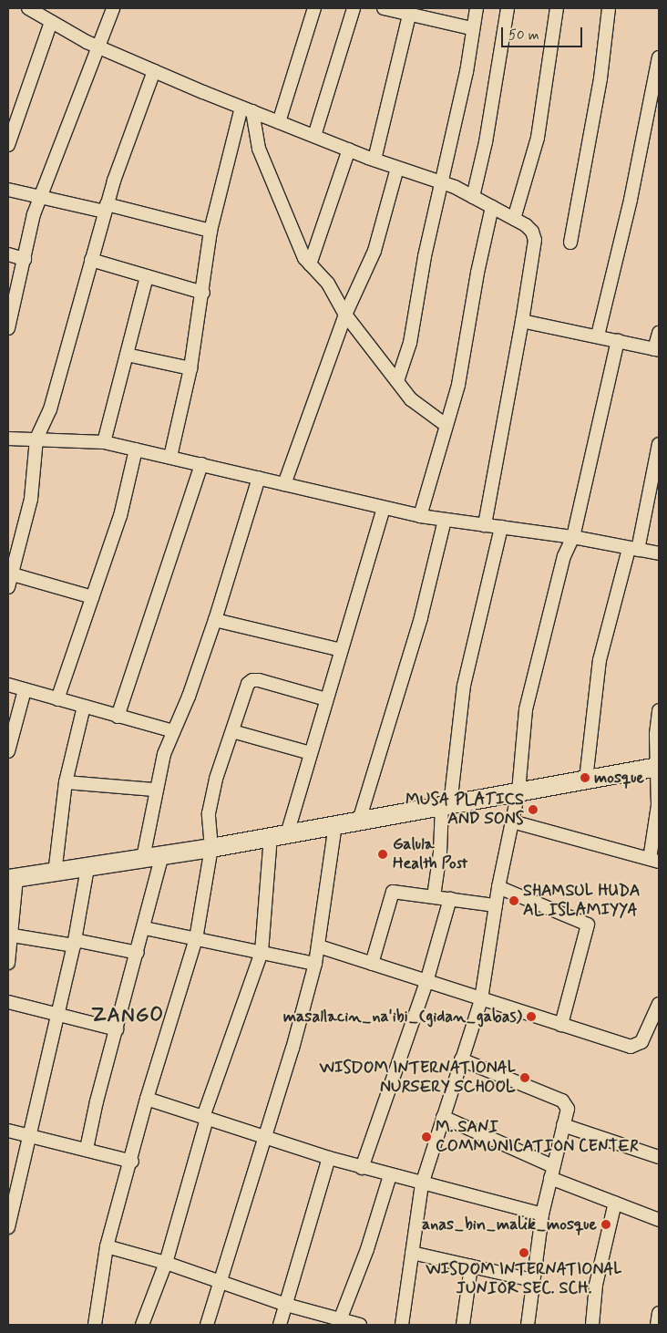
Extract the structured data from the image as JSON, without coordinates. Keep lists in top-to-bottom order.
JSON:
{
  "districts": ["ZANGO"],
  "places": [
    "mosque",
    "MUSA PLATICS AND SONS",
    "Galula Health Post",
    "SHAMSUL HUDA AL ISLAMIYYA",
    "masallacin_na'ibi_(gidan_gabas)",
    "WISDOM INTERNATIONAL NURSERY SCHOOL",
    "M. SANI COMMUNICATION CENTER",
    "anas_bin_malik_mosque",
    "WISDOM INTERNATIONAL JUNIOR SEC. SCH."
  ],
  "scale_bar": "50 m"
}
